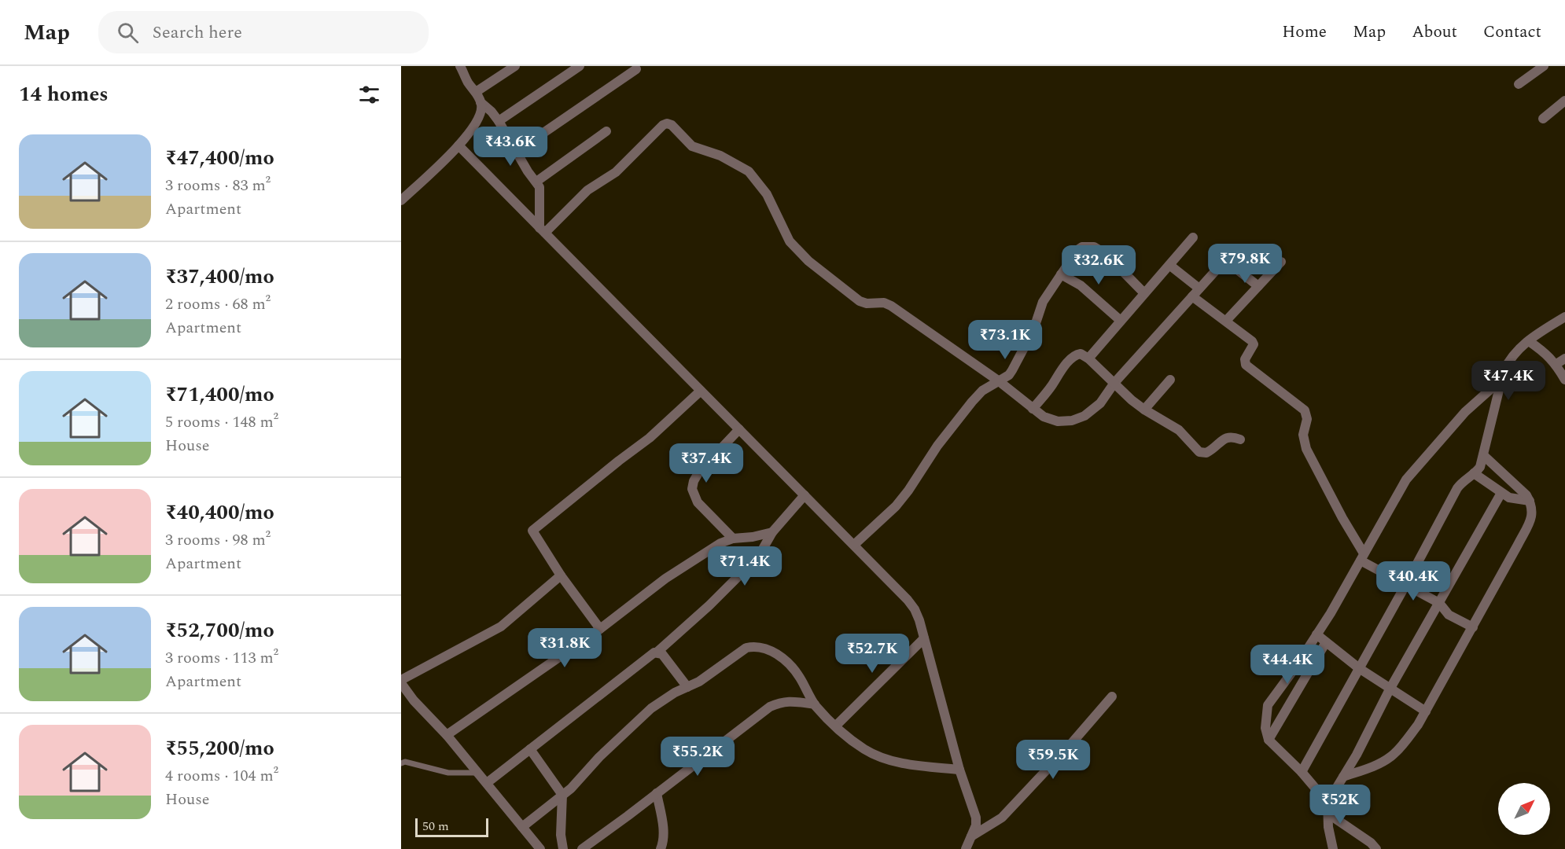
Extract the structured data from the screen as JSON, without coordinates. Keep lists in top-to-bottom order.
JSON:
{
  "scale_bar": "50 m",
  "north": "top right",
  "page": {
    "header": "Map",
    "search": "Search here",
    "nav": [
      "Home",
      "Map",
      "About",
      "Contact"
    ],
    "heading": "14 homes",
    "list": [
      {
        "name": "₹47,400/mo",
        "note": "3 rooms · 83 m² · Apartment"
      },
      {
        "name": "₹37,400/mo",
        "note": "2 rooms · 68 m² · Apartment"
      },
      {
        "name": "₹71,400/mo",
        "note": "5 rooms · 148 m² · House"
      },
      {
        "name": "₹40,400/mo",
        "note": "3 rooms · 98 m² · Apartment"
      },
      {
        "name": "₹52,700/mo",
        "note": "3 rooms · 113 m² · Apartment"
      },
      {
        "name": "₹55,200/mo",
        "note": "4 rooms · 104 m² · House"
      }
    ],
    "price": [
      "₹43.6K",
      "₹79.8K",
      "₹32.6K",
      "₹73.1K",
      "₹47.4K",
      "₹37.4K",
      "₹71.4K",
      "₹40.4K",
      "₹31.8K",
      "₹52.7K",
      "₹44.4K",
      "₹55.2K",
      "₹59.5K",
      "₹52K"
    ],
    "scale": "50 m"
  }
}
